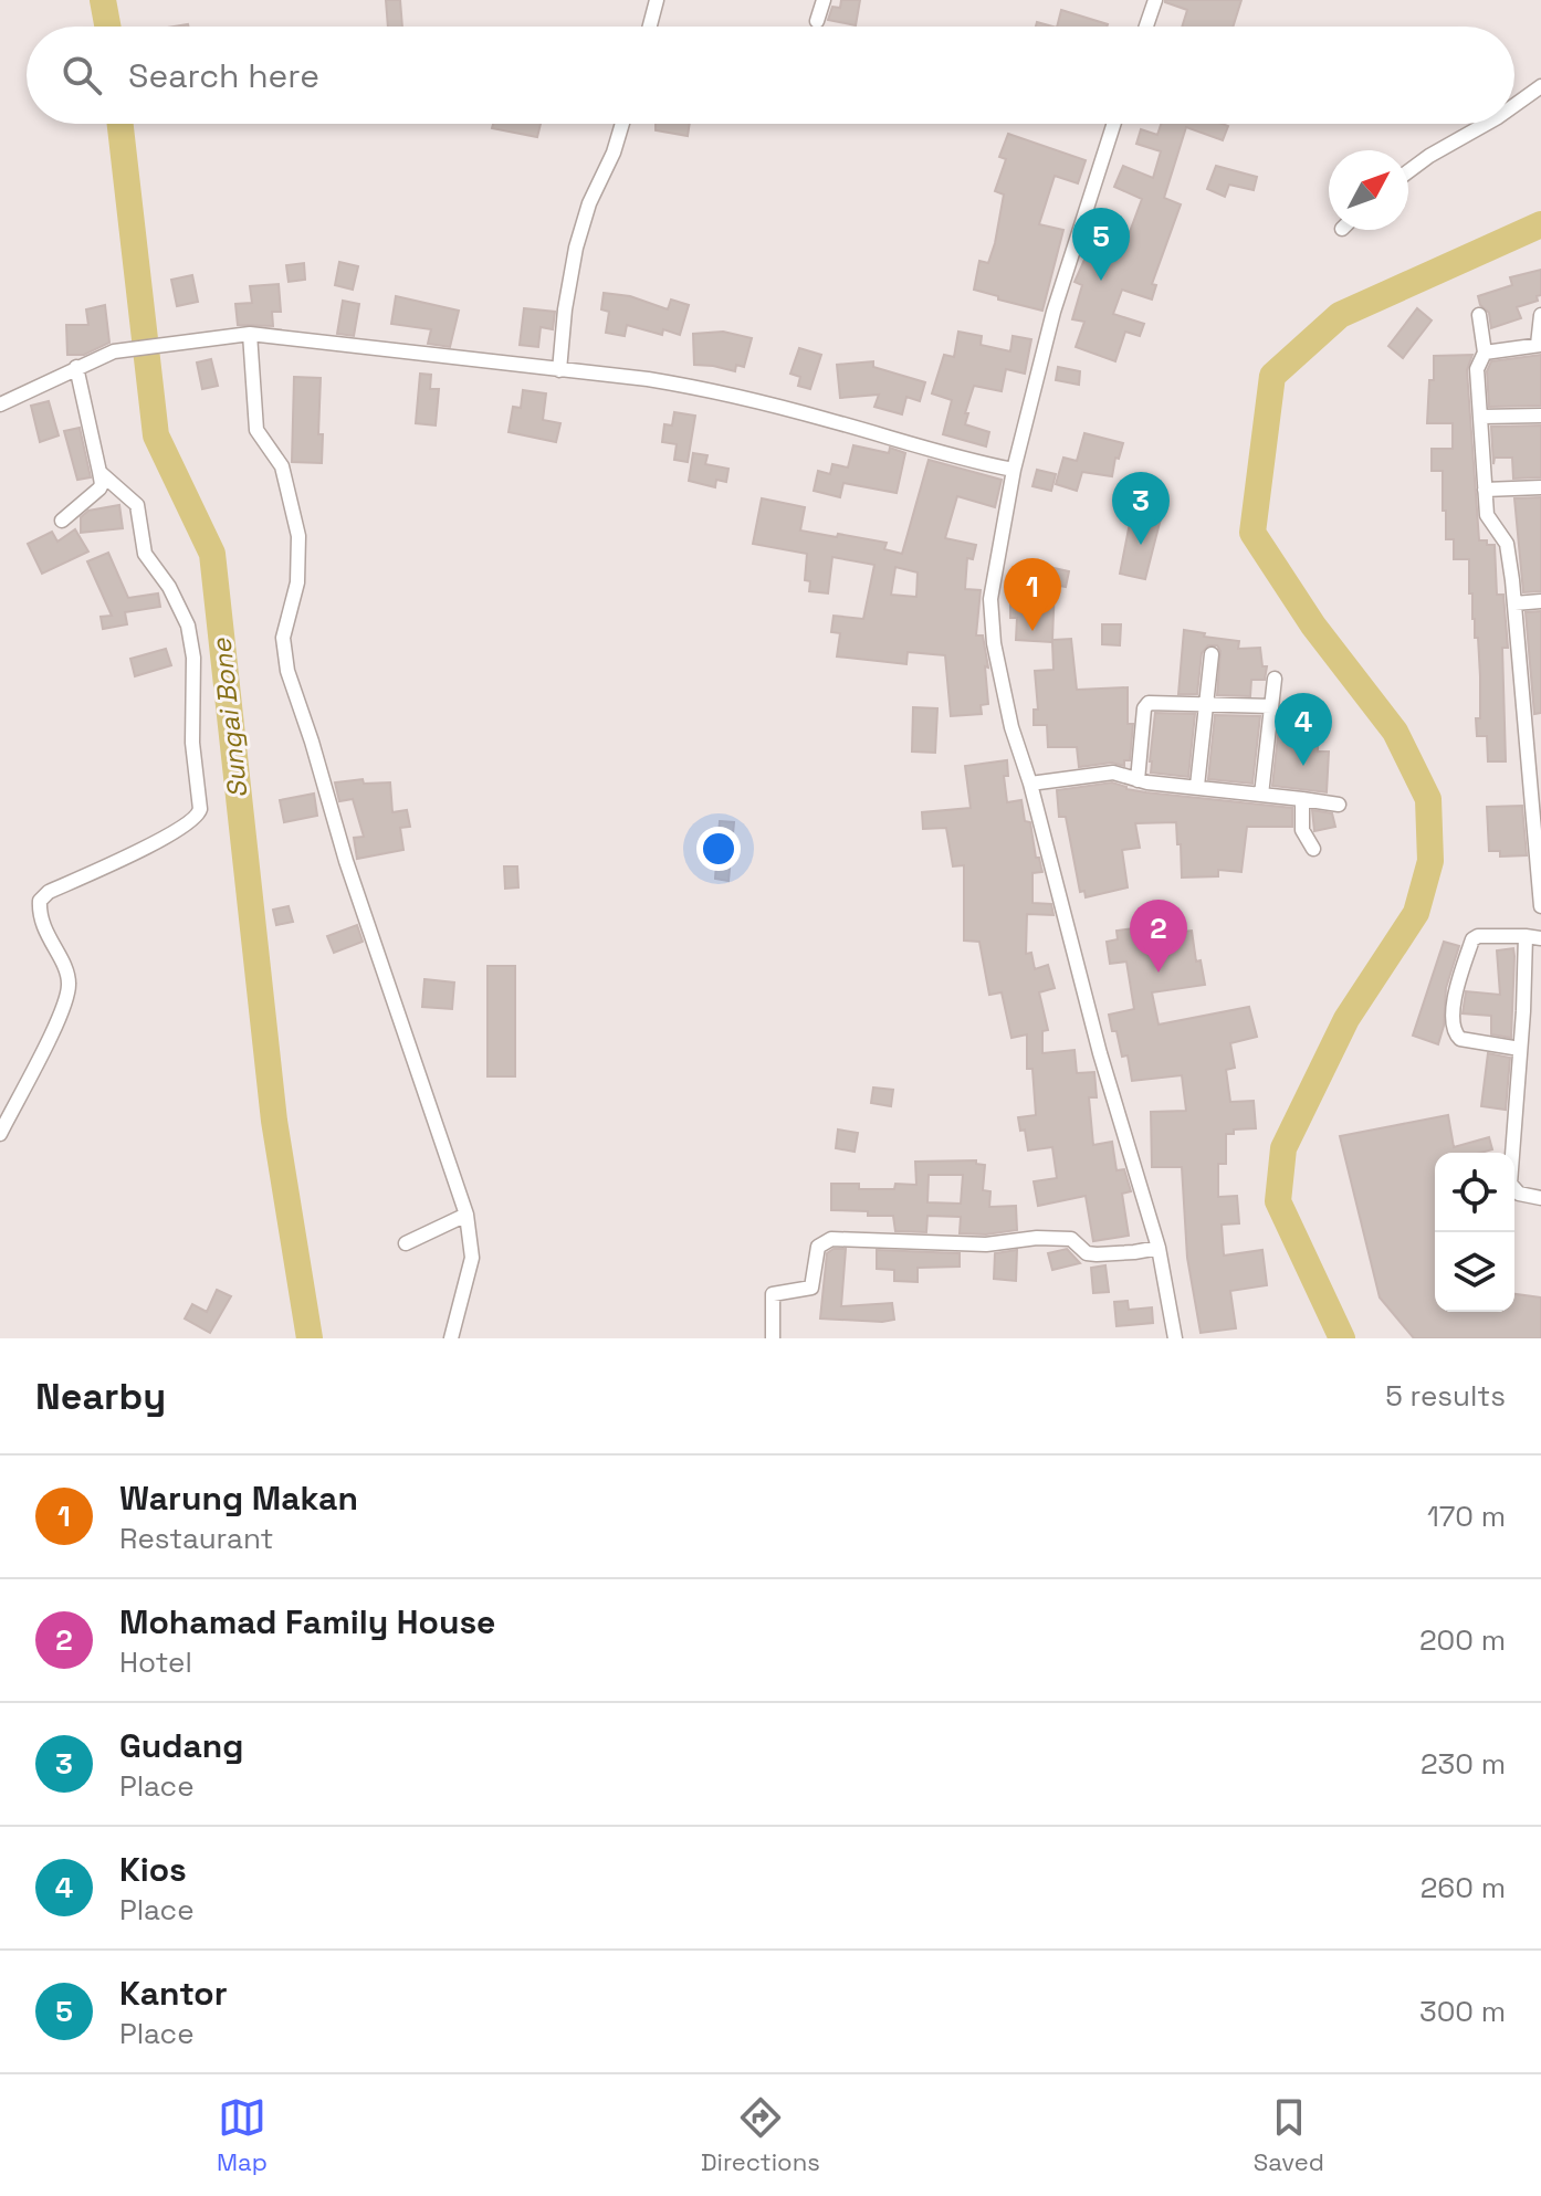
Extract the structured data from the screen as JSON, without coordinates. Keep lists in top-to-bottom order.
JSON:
{
  "water": ["Sungai Bone"],
  "north": "top right",
  "page": {
    "search": "Search here",
    "pins": [
      "5",
      "3",
      "1",
      "4",
      "2"
    ],
    "heading": ["Nearby", "5 results"],
    "list": [
      {
        "mark": "1",
        "name": "Warung Makan",
        "note": "Restaurant",
        "value": "170 m"
      },
      {
        "mark": "2",
        "name": "Mohamad Family House",
        "note": "Hotel",
        "value": "200 m"
      },
      {
        "mark": "3",
        "name": "Gudang",
        "note": "Place",
        "value": "230 m"
      },
      {
        "mark": "4",
        "name": "Kios",
        "note": "Place",
        "value": "260 m"
      },
      {
        "mark": "5",
        "name": "Kantor",
        "note": "Place",
        "value": "300 m"
      }
    ],
    "nav": ["Map", "Directions", "Saved"]
  }
}
